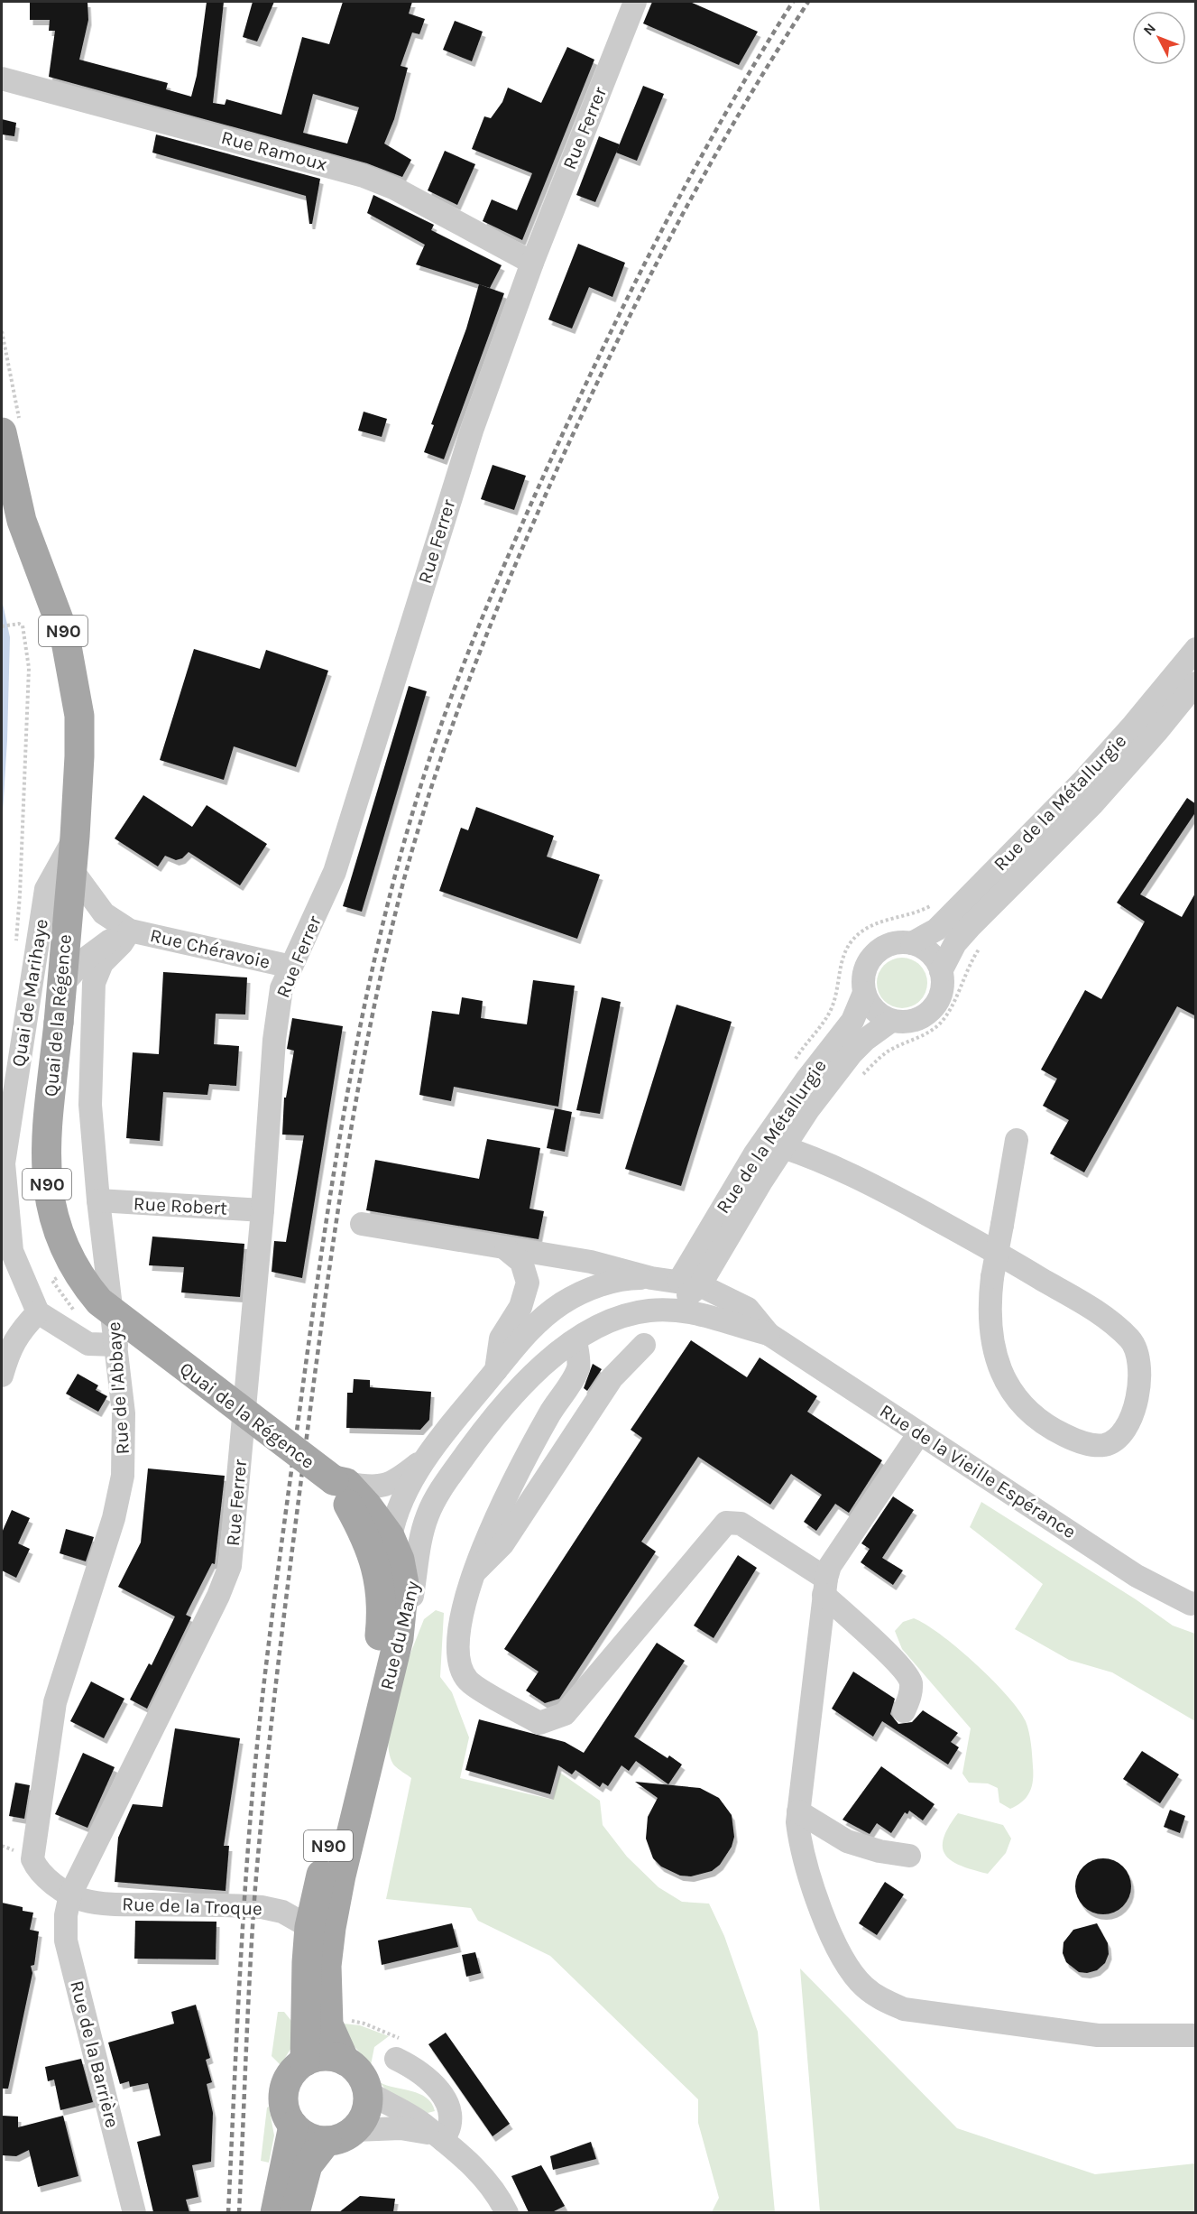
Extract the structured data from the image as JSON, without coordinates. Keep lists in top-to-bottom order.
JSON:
{
  "streets": {
    "main road": ["N90", "Quai de la Régence", "Rue du Many"],
    "street": [
      "Rue Ferrer",
      "Rue Ramoux",
      "Rue de la Métallurgie",
      "Rue Chéravoie",
      "Quai de Marihaye",
      "Rue Robert",
      "Rue de l'Abbaye",
      "Rue de la Vieille Espérance",
      "Rue de la Troque",
      "Rue de la Barrière"
    ]
  },
  "crossings": [
    ["Rue Ferrer", "Rue Ramoux"],
    ["Rue Ferrer", "Rue Chéravoie"],
    ["Rue Ferrer", "Rue Robert"],
    ["Rue Ferrer", "Rue de l'Abbaye"],
    ["Rue Ferrer", "Rue de la Troque"],
    ["Rue Ferrer", "Rue de la Barrière"],
    ["N90", "Quai de la Régence"],
    ["N90", "Rue du Many"],
    ["Rue de la Métallurgie", "Rue de la Vieille Espérance"],
    ["Rue Chéravoie", "Rue de l'Abbaye"],
    ["Quai de Marihaye", "Quai de la Régence"],
    ["Rue Robert", "Rue de l'Abbaye"],
    ["Rue de l'Abbaye", "Rue de la Troque"],
    ["Rue de l'Abbaye", "Rue de la Barrière"],
    ["Rue de la Vieille Espérance", "Rue du Many"],
    ["Rue du Many", "Rue de la Troque"],
    ["Rue de la Troque", "Rue de la Barrière"]
  ],
  "north": "top left"
}
